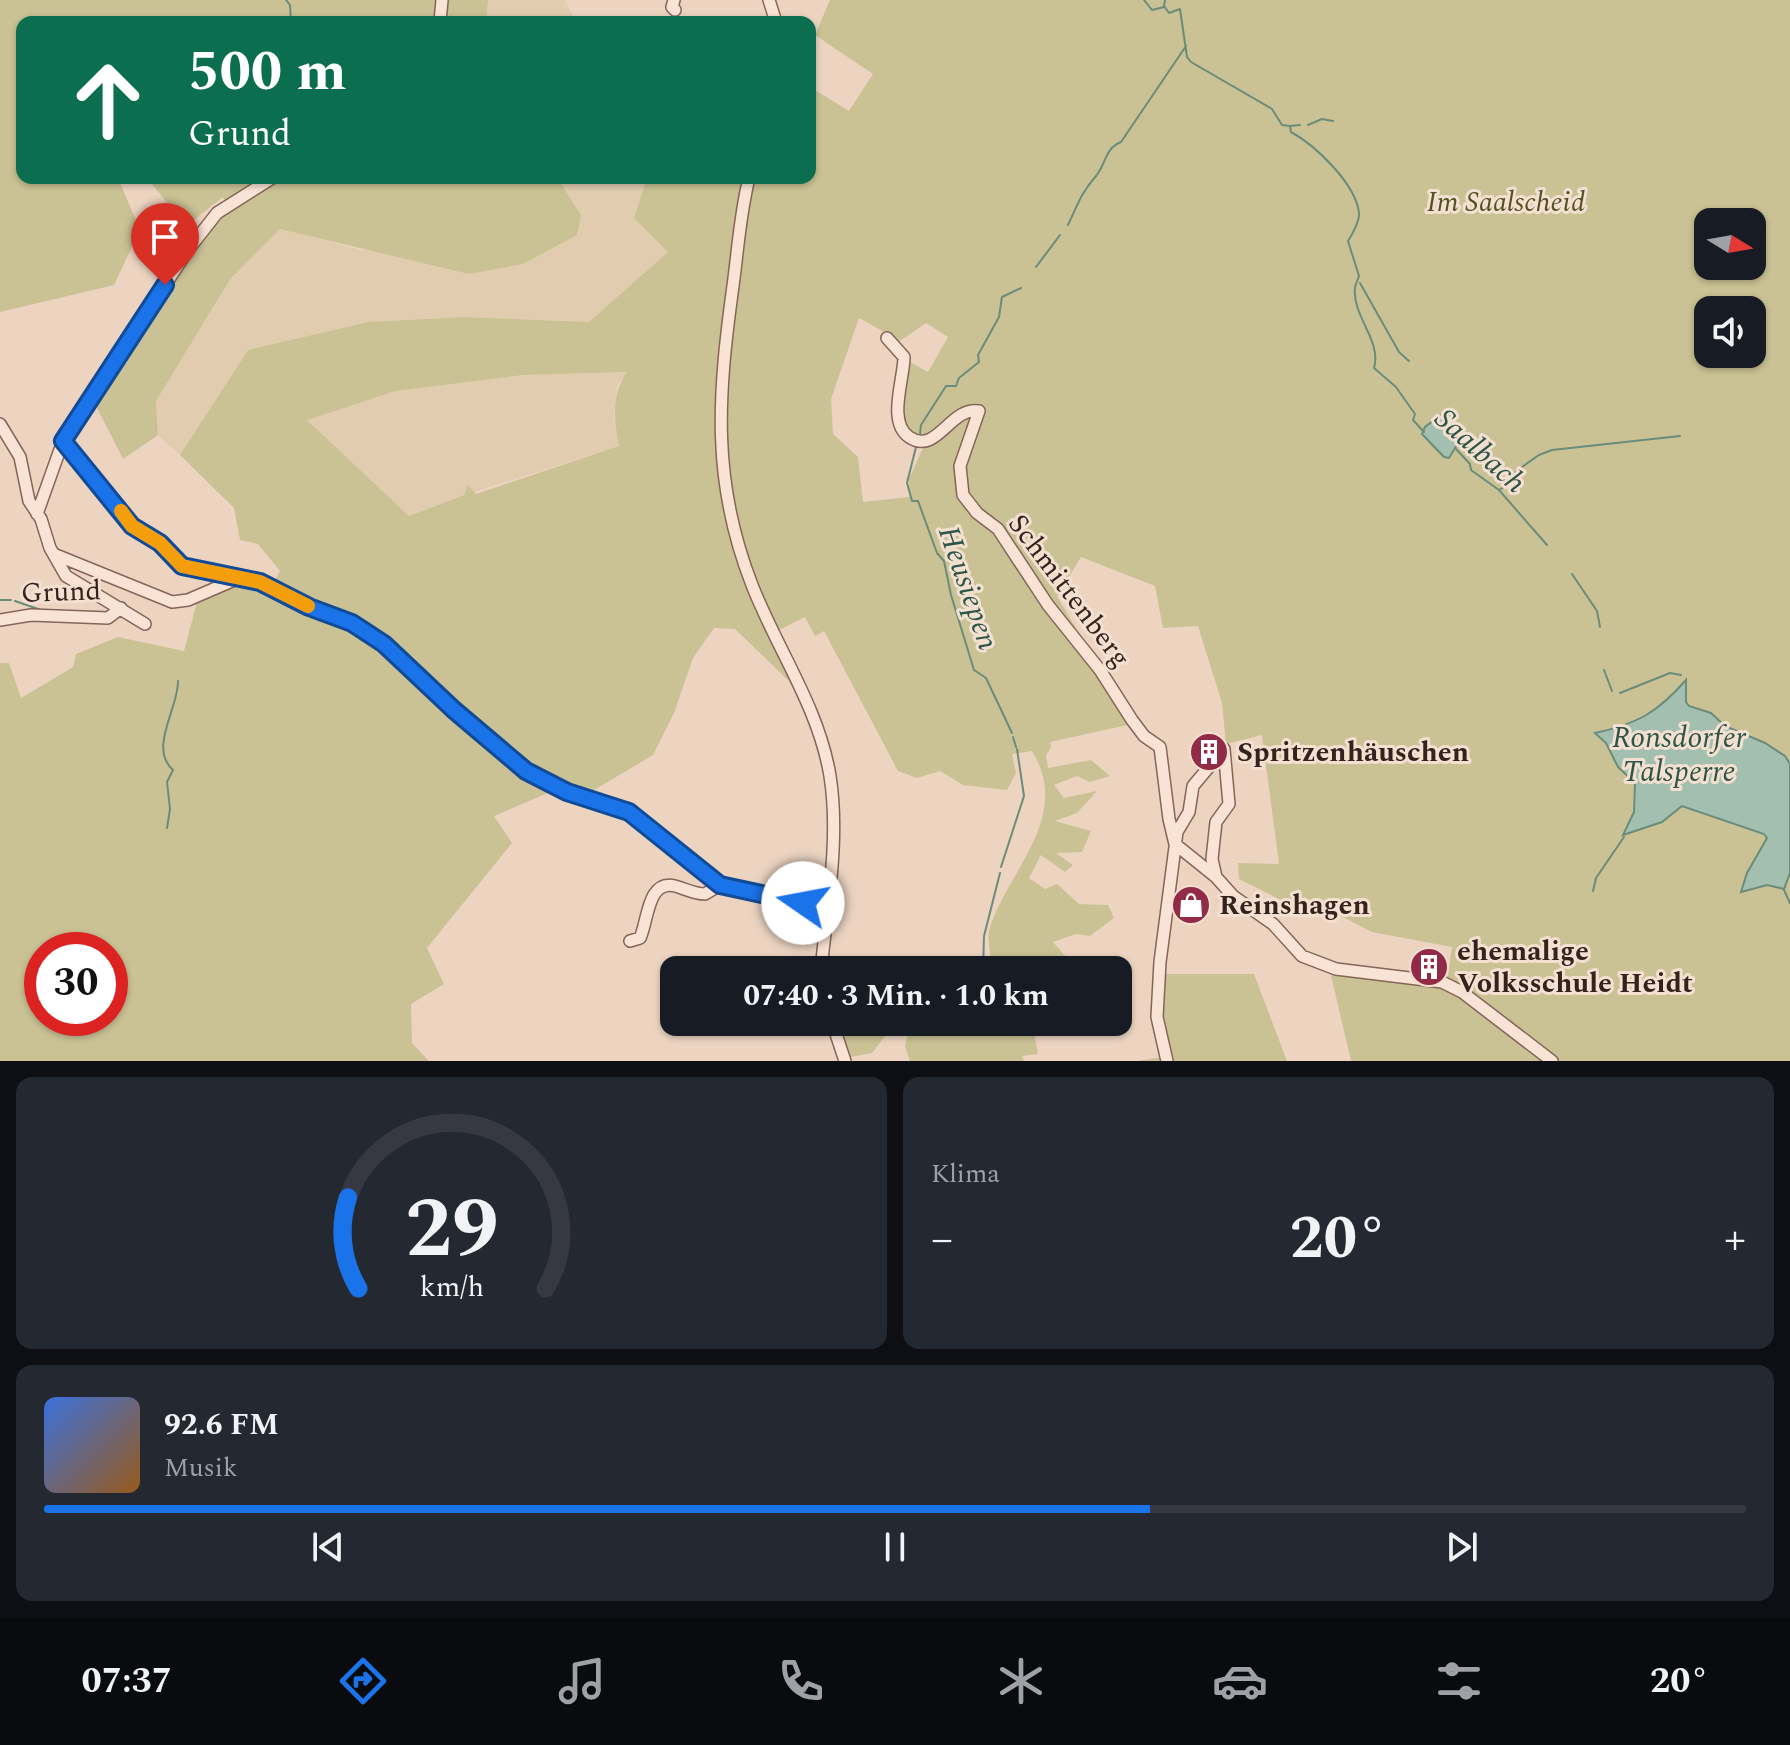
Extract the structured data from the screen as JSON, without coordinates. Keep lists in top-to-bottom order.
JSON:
{
  "streets": {
    "street": ["Schmittenberg", "Grund"]
  },
  "water": ["Saalbach", "Heusiepen", "Ronsdorfer Talsperre"],
  "parks": ["Im Saalscheid"],
  "places": {
    "building": ["Spritzenhäuschen", "ehemalige Volksschule Heidt"],
    "shop": ["Reinshagen"]
  },
  "north": "right",
  "page": {
    "turn": ["500 m", "Grund"],
    "limit": "30",
    "trip": "07:40 · 3 Min. · 1.0 km",
    "tile": "Klima",
    "heat": ["−", "20°", "+"],
    "song": ["92.6 FM", "Musik"],
    "tabs": ["07:37", "20°"],
    "gauge": ["29", "km/h"]
  }
}
